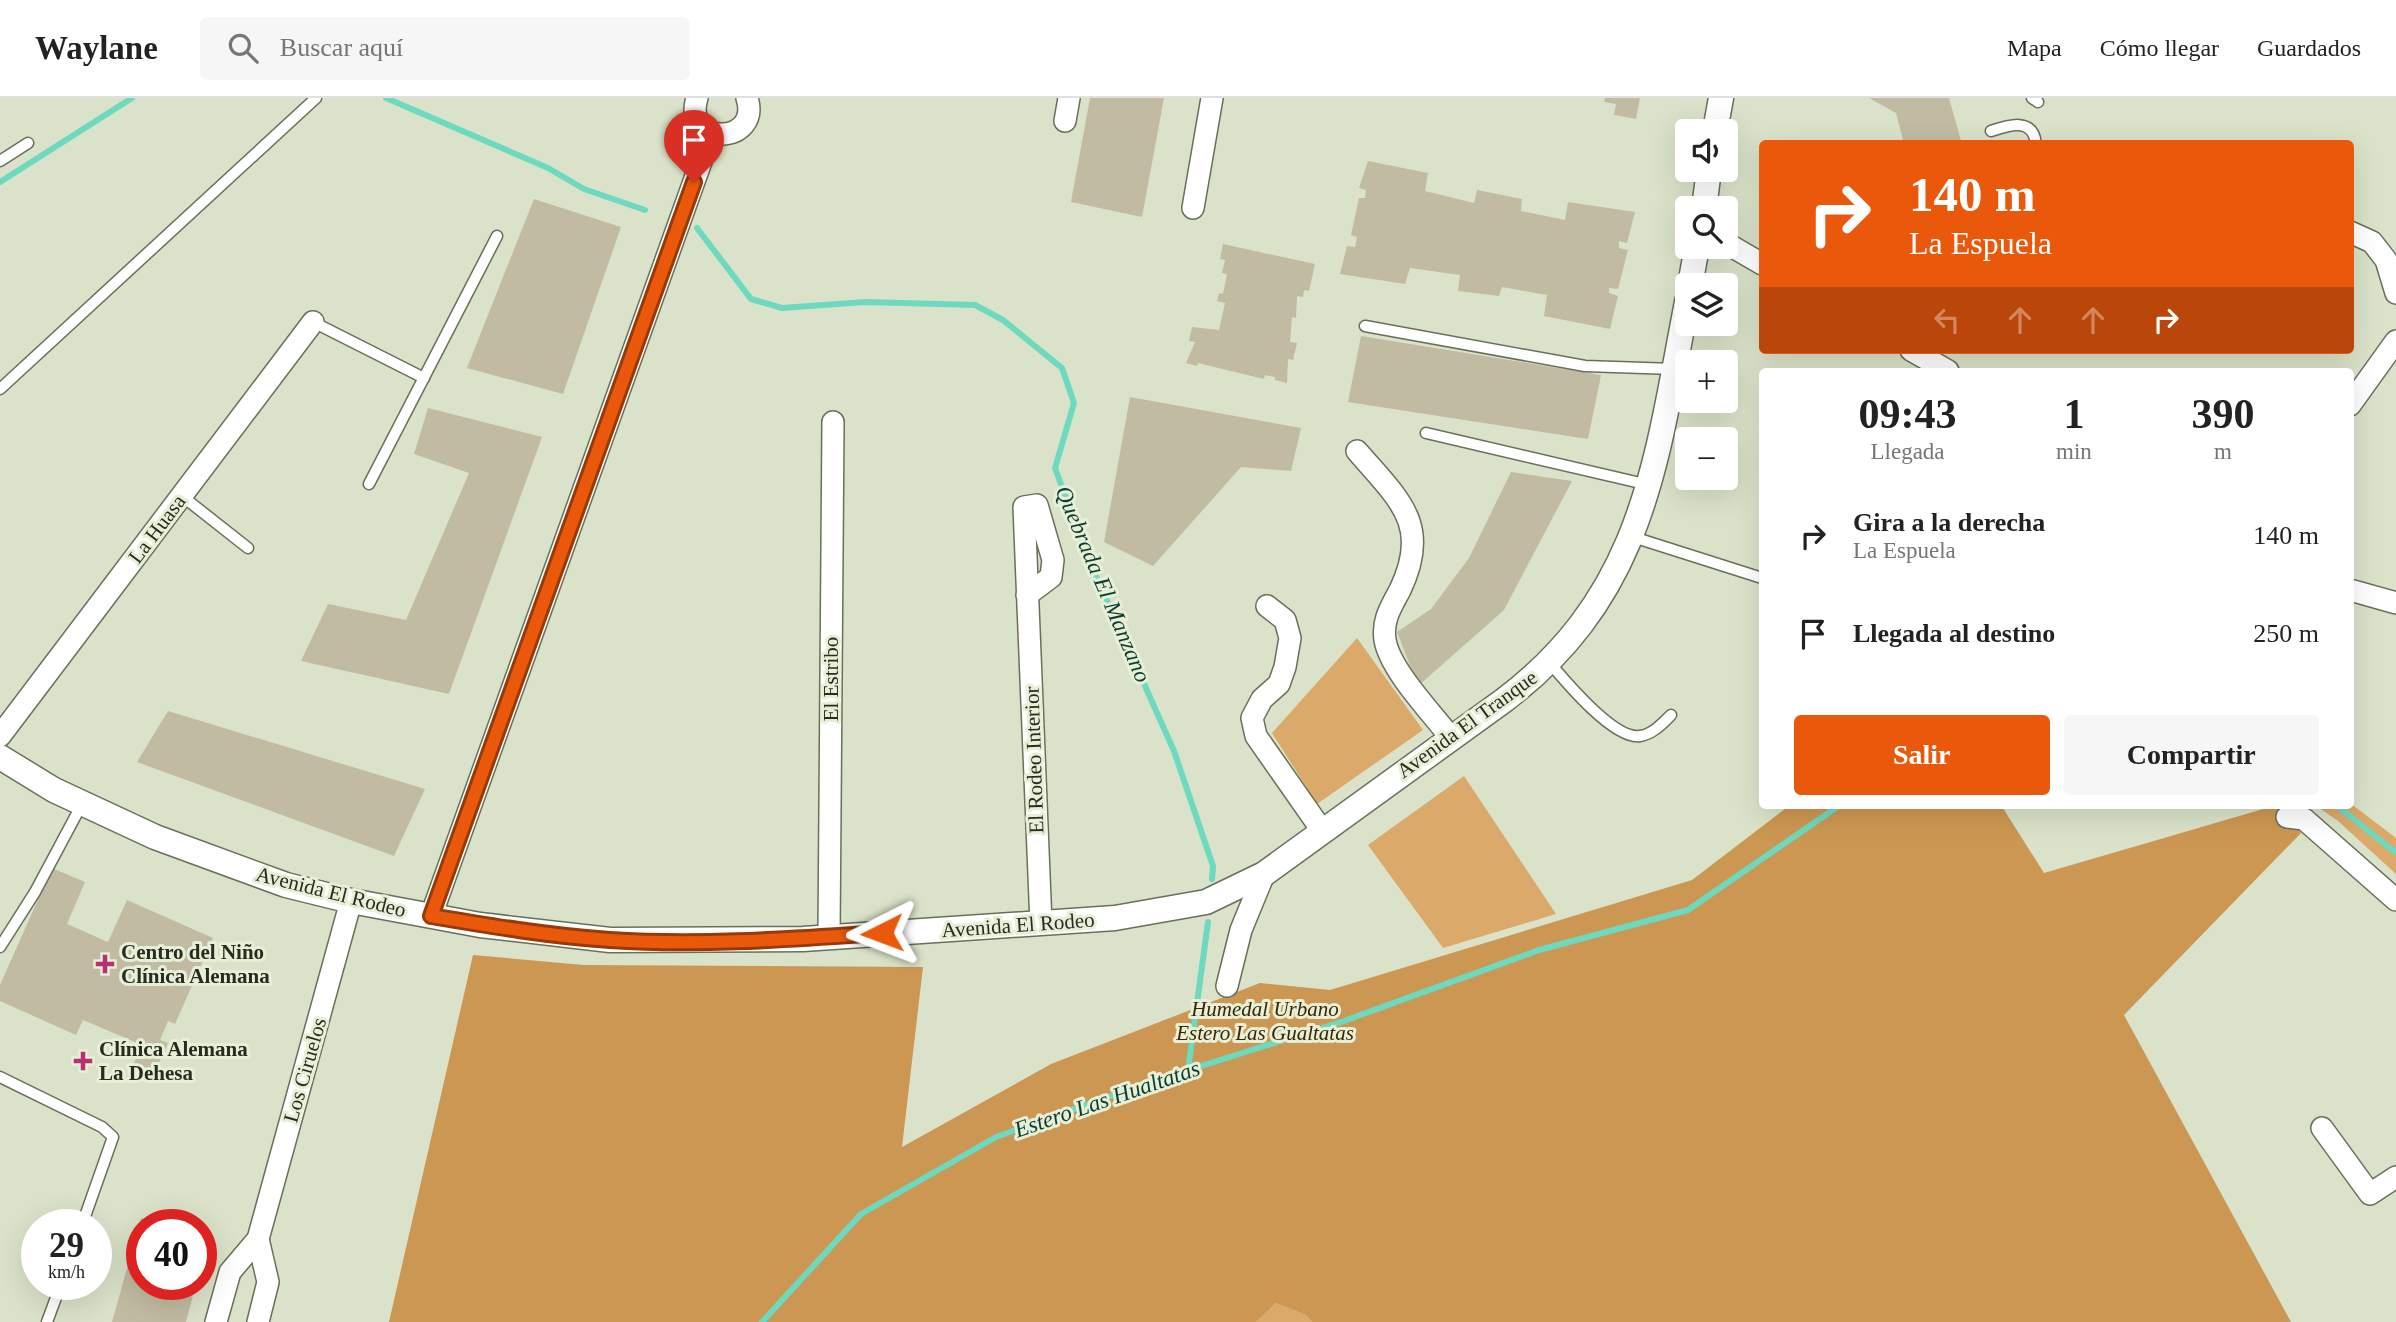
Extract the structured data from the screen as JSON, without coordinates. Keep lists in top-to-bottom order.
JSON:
{
  "streets": {
    "street": [
      "La Huasa",
      "El Estribo",
      "Avenida El Tranque",
      "El Rodeo Interior",
      "Avenida El Rodeo",
      "Los Ciruelos"
    ]
  },
  "crossings": [
    ["El Estribo", "Avenida El Rodeo"],
    ["Avenida El Tranque", "Avenida El Rodeo"],
    ["El Rodeo Interior", "Avenida El Rodeo"],
    ["Avenida El Rodeo", "Los Ciruelos"]
  ],
  "water": ["Quebrada El Manzano", "Estero Las Hualtatas"],
  "parks": ["Humedal Urbano Estero Las Gualtatas"],
  "places": {
    "health": ["Centro del Niño Clínica Alemana", "Clínica Alemana La Dehesa"]
  },
  "page": {
    "header": "Waylane",
    "search": "Buscar aquí",
    "nav": ["Mapa", "Cómo llegar", "Guardados"],
    "map_buttons": ["+", "−"],
    "turn": ["140 m", "La Espuela"],
    "eta": [
      "09:43",
      "Llegada",
      "1",
      "min",
      "390",
      "m"
    ],
    "list": [
      {
        "name": "Gira a la derecha",
        "note": "La Espuela",
        "value": "140 m"
      },
      {
        "name": "Llegada al destino",
        "value": "250 m"
      }
    ],
    "buttons": ["Salir", "Compartir"],
    "speed": "29 km/h",
    "limit": "40"
  }
}
